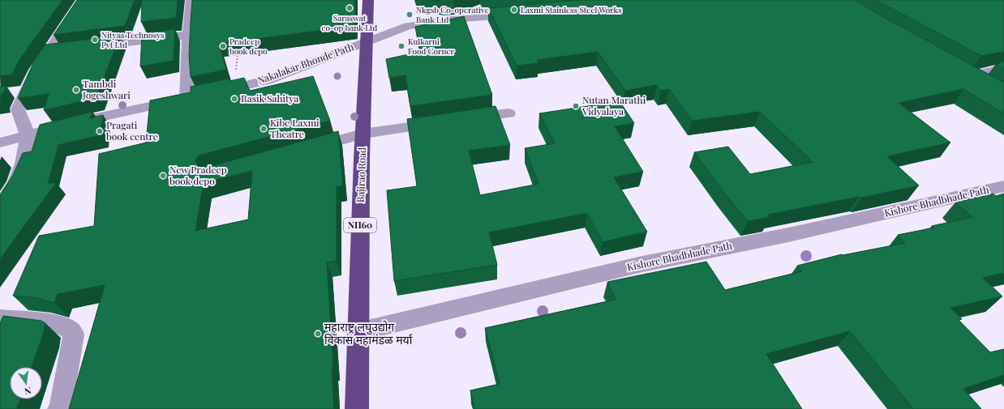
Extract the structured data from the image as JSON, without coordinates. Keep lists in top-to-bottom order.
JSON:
{
  "streets": {
    "highway": ["Bajirao Road", "NH60"],
    "street": ["Nakalakar Bhonde Path", "Kishore Bhadbhade Path"]
  },
  "crossings": [
    ["Nakalakar Bhonde Path", "Bajirao Road"],
    ["Bajirao Road", "Kishore Bhadbhade Path"]
  ],
  "places": [
    "Saraswat co-op bank Ltd",
    "Laxmi Stainless Steel Works",
    "Nkgsb Co-operative Bank Ltd",
    "Nityaa Technosys Pvt Ltd",
    "Pradeep book depo",
    "Kulkarni Food Corner",
    "Tambdi Jogeshwari",
    "Rasik Sahitya",
    "Nutan Marathi Vidyalaya",
    "Kibe Laxmi Theatre",
    "Pragati book centre",
    "New Pradeep book depo",
    "महाराष्ट्र लघुउद्योग विकास महामंडळ मर्या"
  ],
  "north": "bottom"
}
